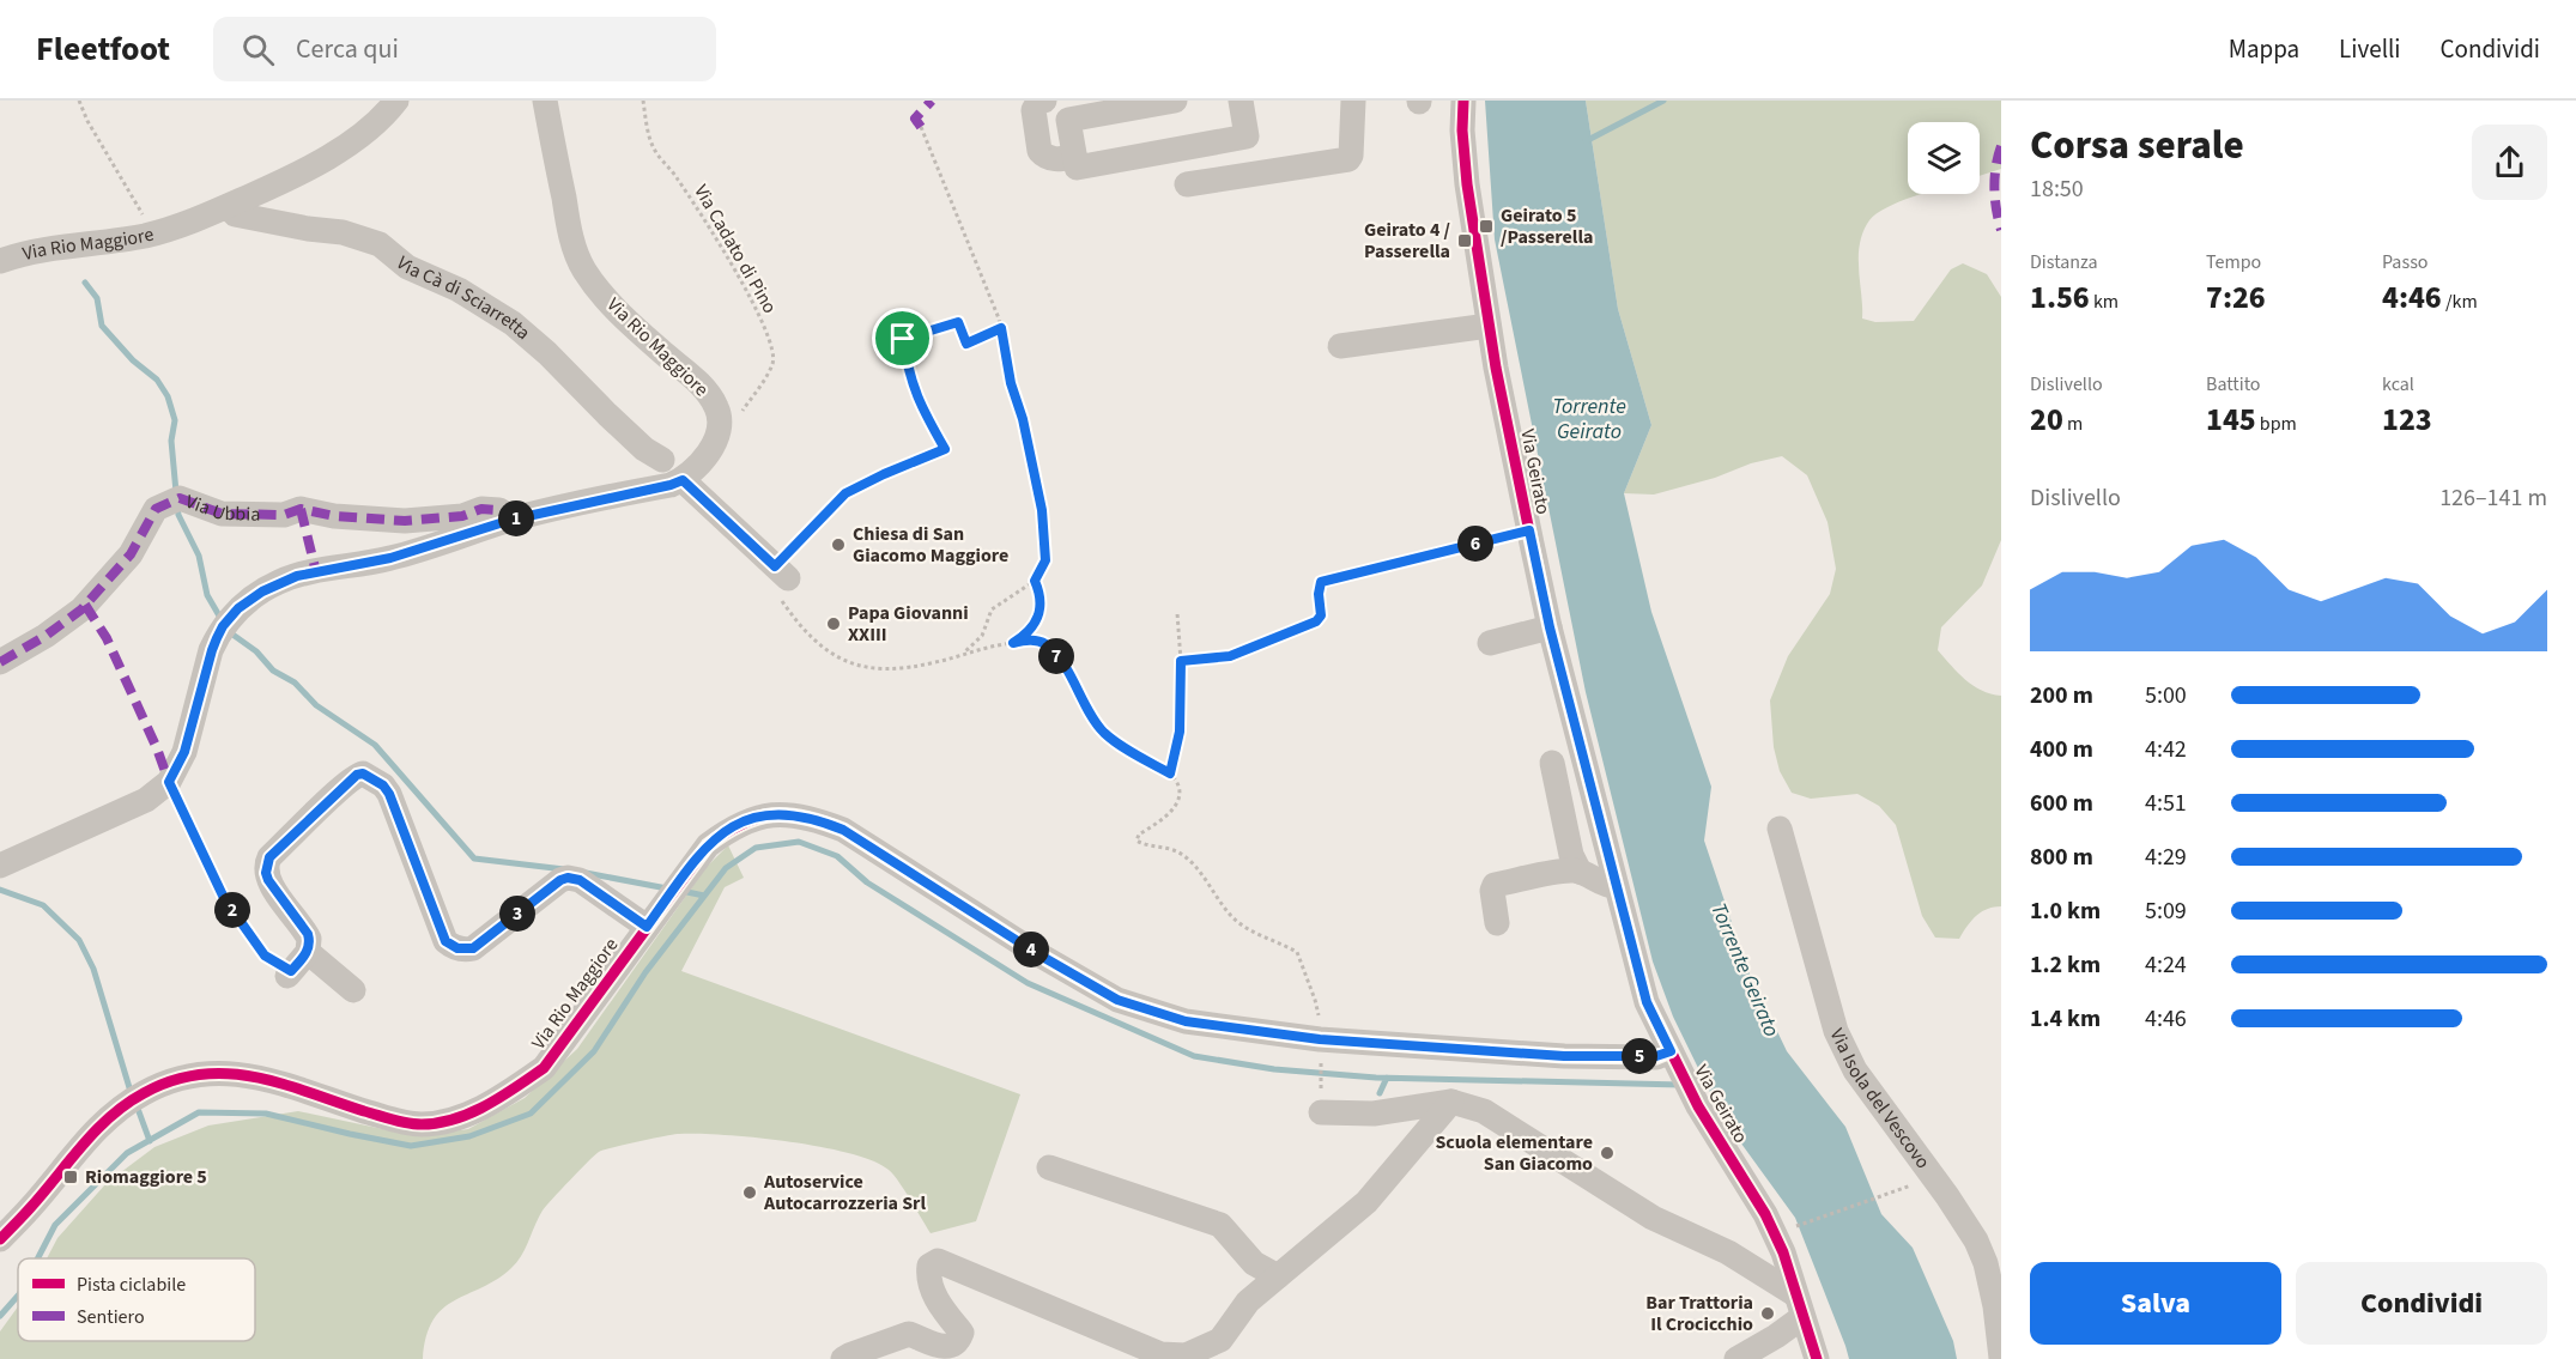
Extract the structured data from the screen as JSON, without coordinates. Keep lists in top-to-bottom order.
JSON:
{
  "streets": {
    "street": [
      "Via Rio Maggiore",
      "Via Cà di Sciarretta",
      "Via Geirato",
      "Via Ubbia",
      "Via Isola del Vescovo"
    ],
    "path": ["Via Cadato di Pino"]
  },
  "crossings": [
    ["Via Rio Maggiore", "Via Cà di Sciarretta"],
    ["Via Rio Maggiore", "Via Geirato"]
  ],
  "water": ["Torrente Geirato"],
  "places": {
    "transit": ["Geirato 5 /Passerella", "Geirato 4 / Passerella", "Riomaggiore 5"],
    "other": [
      "Chiesa di San Giacomo Maggiore",
      "Papa Giovanni XXIII",
      "Scuola elementare San Giacomo",
      "Autoservice Autocarrozzeria Srl",
      "Bar Trattoria Il Crocicchio"
    ]
  },
  "legend": ["Pista ciclabile", "Sentiero"],
  "page": {
    "header": "Fleetfoot",
    "search": "Cerca qui",
    "nav": ["Mappa", "Livelli", "Condividi"],
    "heading": ["Corsa serale", "18:50"],
    "stats": [
      ["Distanza", "1.56 km"],
      ["Tempo", "7:26"],
      ["Passo", "4:46 /km"],
      ["Dislivello", "20 m"],
      ["Battito", "145 bpm"],
      ["kcal", "123"]
    ],
    "chart": ["Dislivello", "126–141 m"],
    "pins": [
      "1",
      "6",
      "7",
      "2",
      "3",
      "4",
      "5"
    ],
    "list": [
      {
        "name": "200 m",
        "note": "5:00"
      },
      {
        "name": "400 m",
        "note": "4:42"
      },
      {
        "name": "600 m",
        "note": "4:51"
      },
      {
        "name": "800 m",
        "note": "4:29"
      },
      {
        "name": "1.0 km",
        "note": "5:09"
      },
      {
        "name": "1.2 km",
        "note": "4:24"
      },
      {
        "name": "1.4 km",
        "note": "4:46"
      }
    ],
    "buttons": ["Salva", "Condividi"]
  }
}
